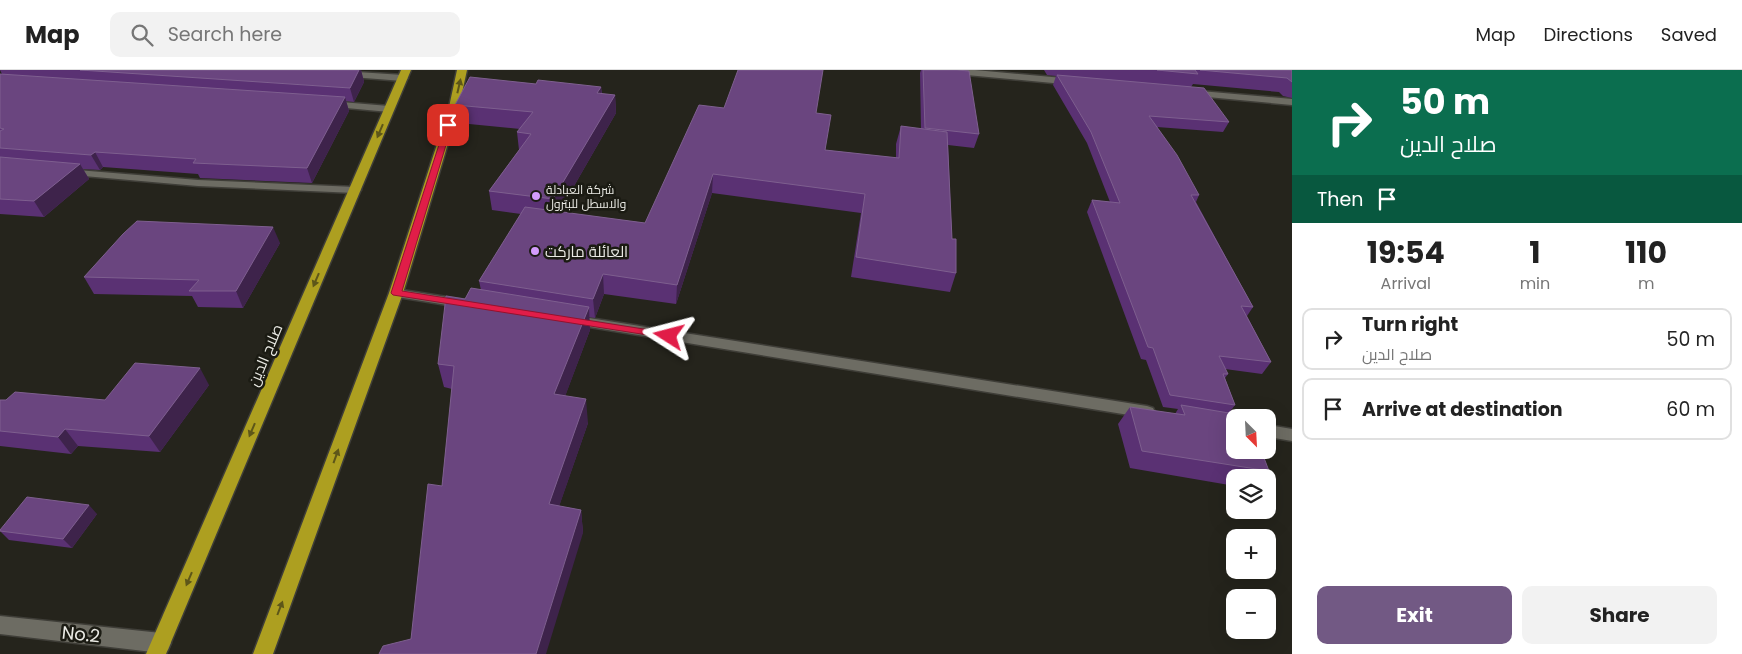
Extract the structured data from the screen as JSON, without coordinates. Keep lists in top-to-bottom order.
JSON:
{
  "streets": {
    "highway": ["صلاح الدين"],
    "street": ["No.2"]
  },
  "crossings": [
    ["صلاح الدين", "No.2"]
  ],
  "places": ["شركة العبادلة والاسطل للبترول", "العائلة ماركت"],
  "north": "bottom right",
  "page": {
    "header": "Map",
    "search": "Search here",
    "nav": ["Map", "Directions", "Saved"],
    "turn": ["50 m", "صلاح الدين"],
    "then": "Then",
    "eta": [
      "19:54",
      "Arrival",
      "1",
      "min",
      "110",
      "m"
    ],
    "list": [
      {
        "name": "Turn right",
        "note": "صلاح الدين",
        "value": "50 m"
      },
      {
        "name": "Arrive at destination",
        "value": "60 m"
      }
    ],
    "map_buttons": ["+", "−"],
    "buttons": ["Exit", "Share"]
  }
}
